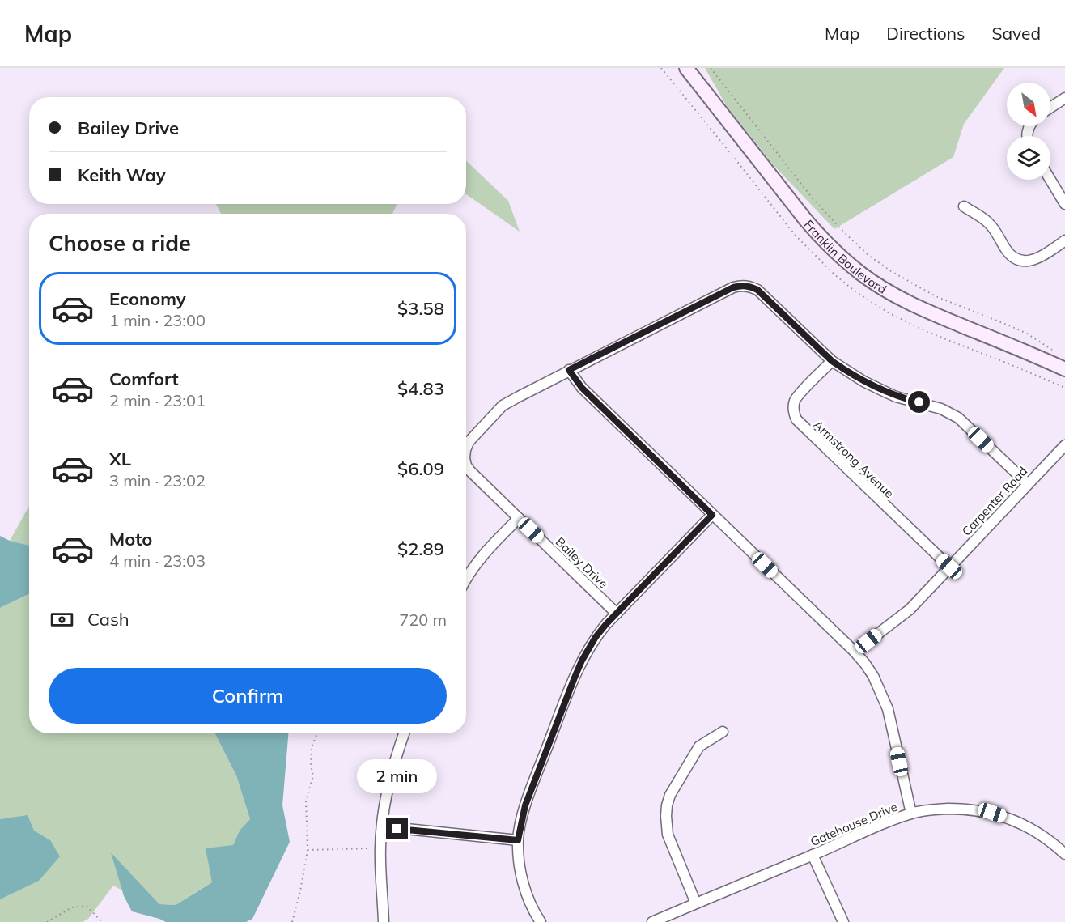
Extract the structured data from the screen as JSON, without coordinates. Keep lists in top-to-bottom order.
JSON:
{
  "streets": {
    "main road": ["Franklin Boulevard"],
    "street": [
      "Armstrong Avenue",
      "Carpenter Road",
      "Bailey Drive",
      "Gatehouse Drive"
    ]
  },
  "crossings": [
    ["Armstrong Avenue", "Carpenter Road"],
    ["Armstrong Avenue", "Bailey Drive"],
    ["Carpenter Road", "Bailey Drive"]
  ],
  "north": "bottom right",
  "page": {
    "header": "Map",
    "nav": ["Map", "Directions", "Saved"],
    "banner": ["Bailey Drive", "Keith Way"],
    "heading": "Choose a ride",
    "list": [
      {
        "name": "Economy",
        "note": "1 min · 23:00",
        "value": "$3.58"
      },
      {
        "name": "Comfort",
        "note": "2 min · 23:01",
        "value": "$4.83"
      },
      {
        "name": "XL",
        "note": "3 min · 23:02",
        "value": "$6.09"
      },
      {
        "name": "Moto",
        "note": "4 min · 23:03",
        "value": "$2.89"
      }
    ],
    "pay": ["Cash", "720 m"],
    "buttons": "Confirm",
    "bubble": "2 min"
  }
}
